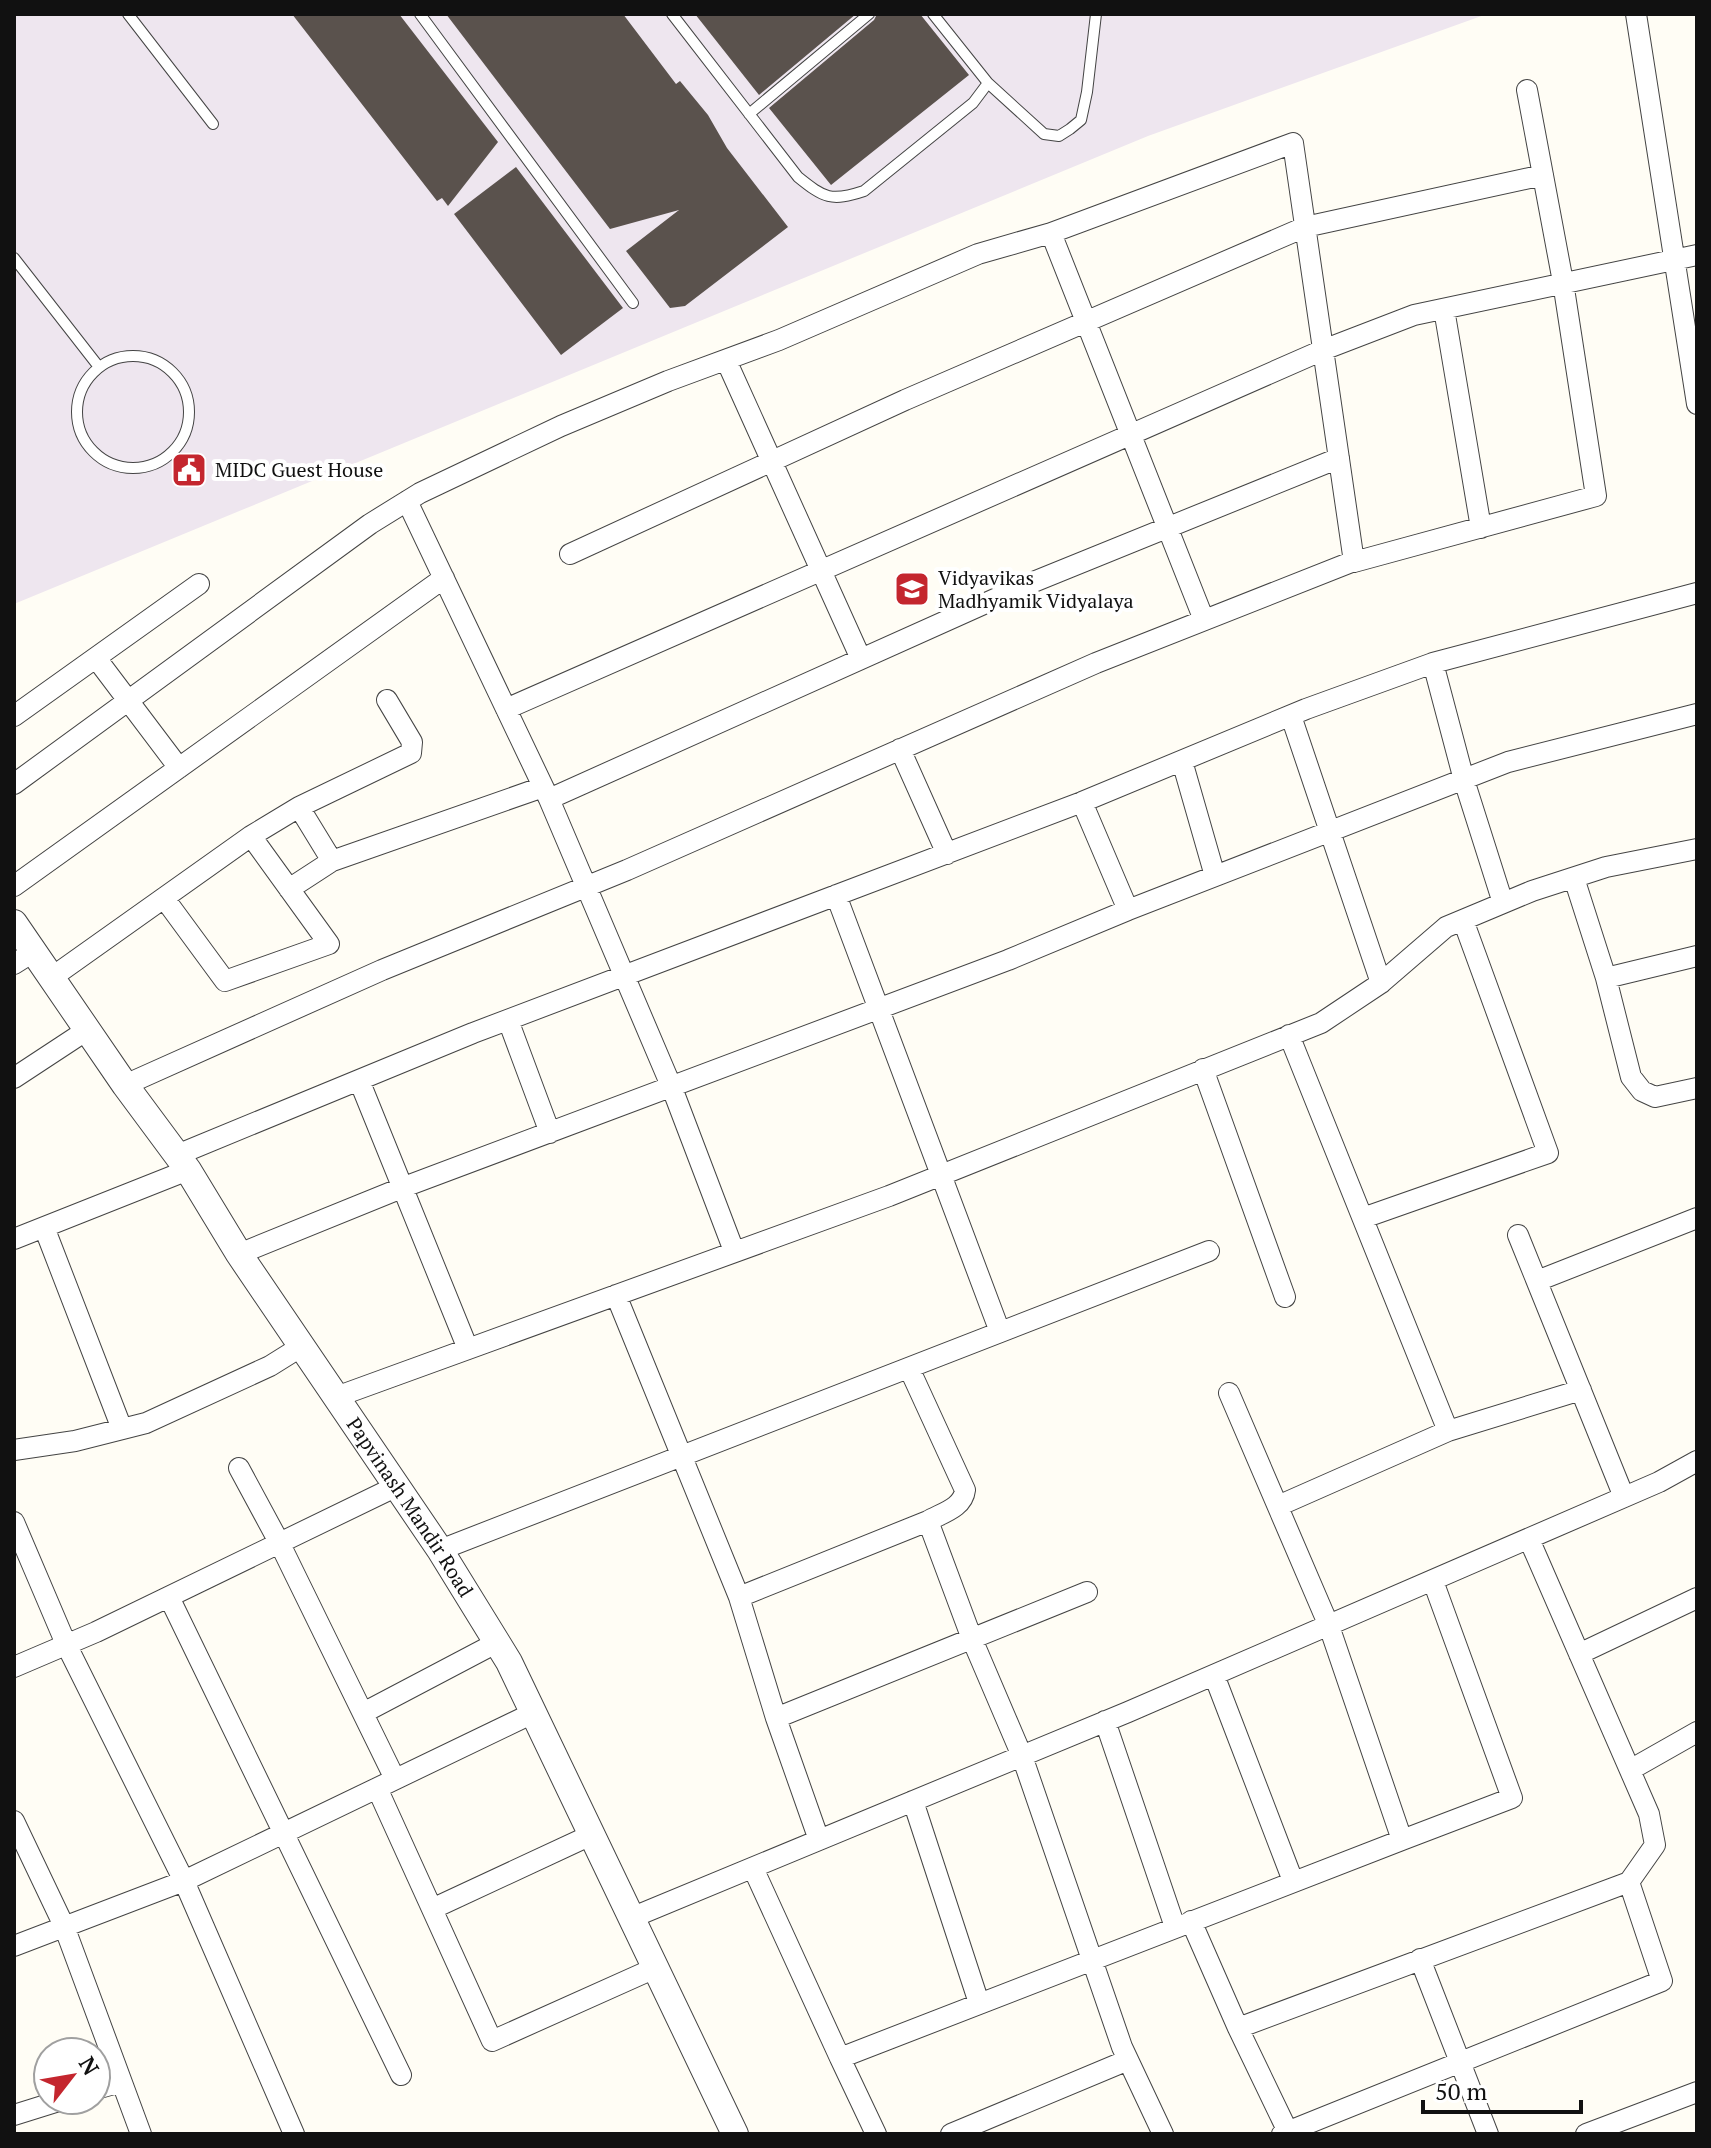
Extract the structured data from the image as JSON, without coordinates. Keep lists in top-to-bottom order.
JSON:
{
  "streets": {
    "street": ["Papvinash Mandir Road"]
  },
  "places": {
    "public building": ["MIDC Guest House"],
    "school or university": ["Vidyavikas Madhyamik Vidyalaya"]
  },
  "scale_bar": "50 m",
  "north": "top right"
}
